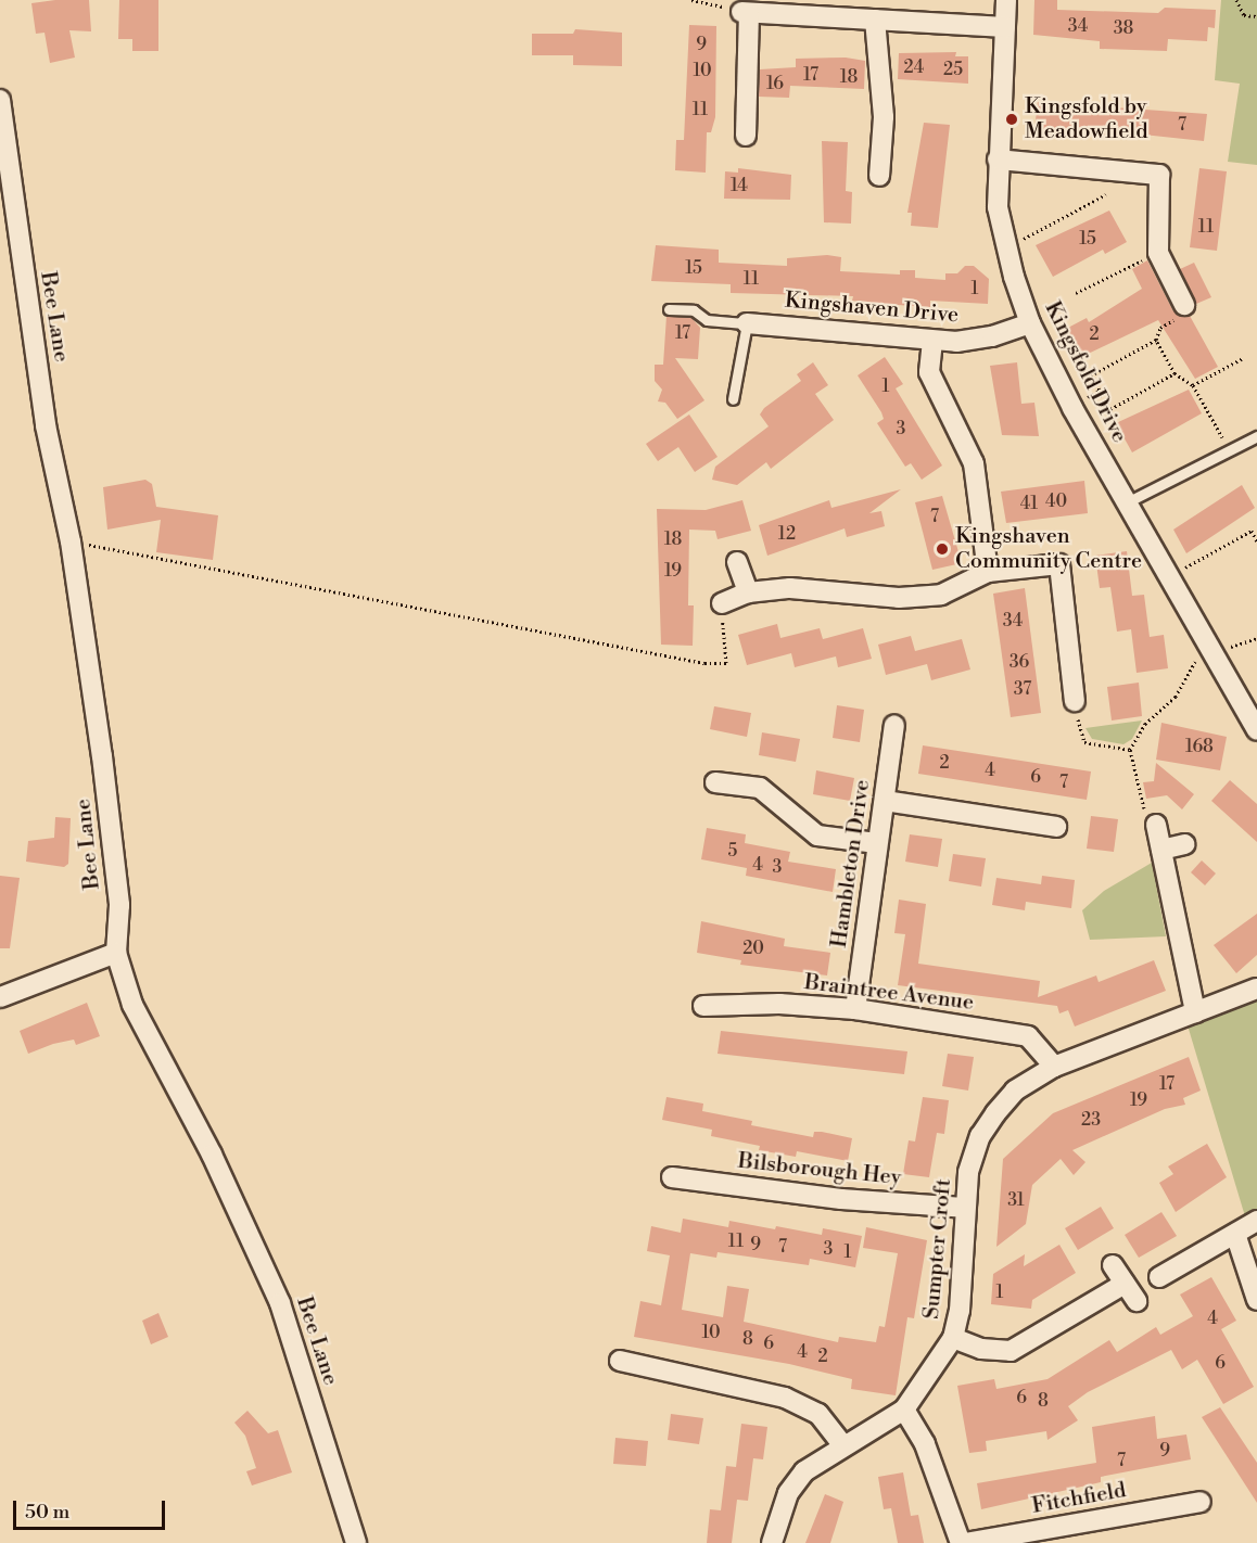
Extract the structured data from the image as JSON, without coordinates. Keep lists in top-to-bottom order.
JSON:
{
  "streets": {
    "street": [
      "Kingshaven Drive",
      "Bee Lane",
      "Kingsfold Drive",
      "Hambleton Drive",
      "Braintree Avenue",
      "Bilsborough Hey",
      "Sumpter Croft",
      "Fitchfield"
    ]
  },
  "crossings": [
    ["Kingshaven Drive", "Kingsfold Drive"],
    ["Hambleton Drive", "Braintree Avenue"],
    ["Braintree Avenue", "Sumpter Croft"],
    ["Bilsborough Hey", "Sumpter Croft"]
  ],
  "places": ["Kingsfold by Meadowfield", "Kingshaven Community Centre"],
  "house_numbers": [
    "34",
    "38",
    "9",
    "24",
    "25",
    "10",
    "17",
    "18",
    "16",
    "11",
    "7",
    "14",
    "11",
    "15",
    "15",
    "11",
    "1",
    "17",
    "2",
    "1",
    "3",
    "40",
    "41",
    "7",
    "12",
    "18",
    "19",
    "34",
    "36",
    "37",
    "168",
    "2",
    "4",
    "6",
    "7",
    "5",
    "4",
    "3",
    "20",
    "17",
    "19",
    "23",
    "31",
    "11",
    "9",
    "7",
    "3",
    "1",
    "1",
    "4",
    "10",
    "8",
    "6",
    "4",
    "2",
    "6",
    "6",
    "8",
    "9",
    "7"
  ],
  "scale_bar": "50 m"
}
